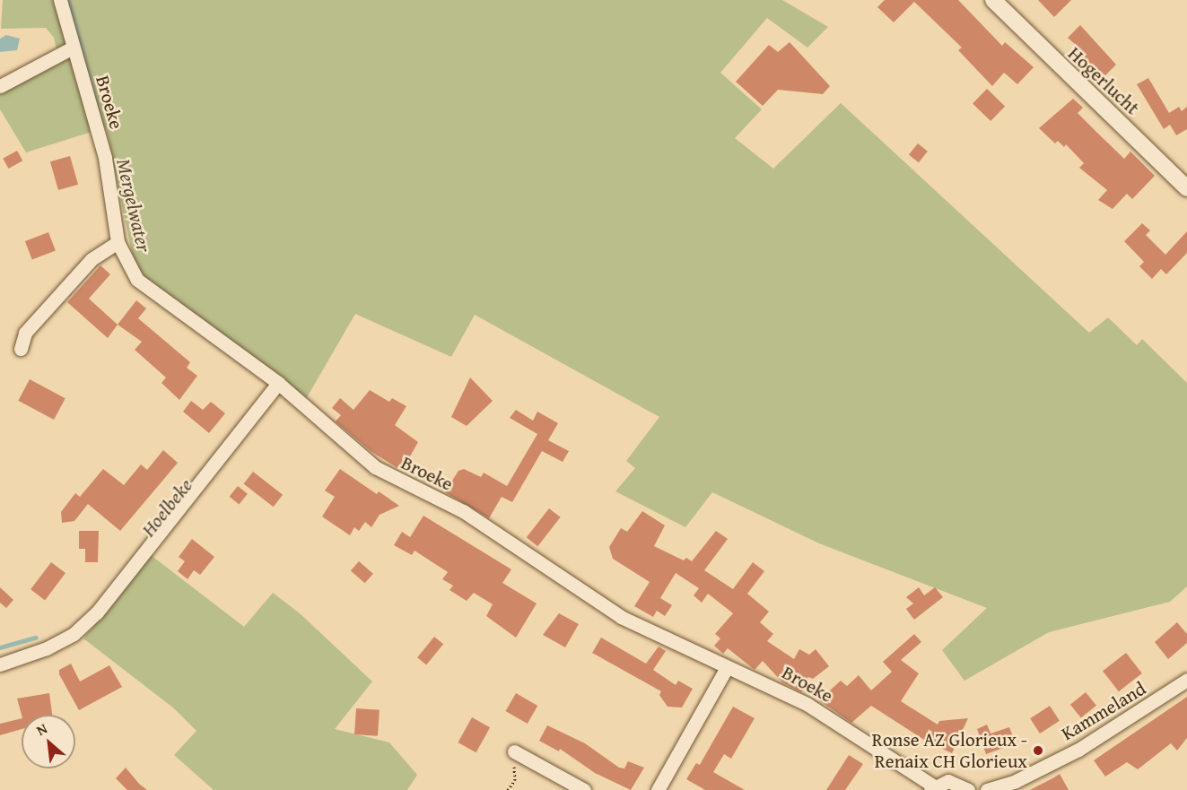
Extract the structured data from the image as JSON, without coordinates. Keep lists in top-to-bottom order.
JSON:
{
  "streets": {
    "street": ["Hogerlucht", "Broeke", "Kammeland"]
  },
  "water": ["Mergelwater", "Hoelbeke"],
  "places": ["Ronse AZ Glorieux - Renaix CH Glorieux"],
  "north": "top left"
}
